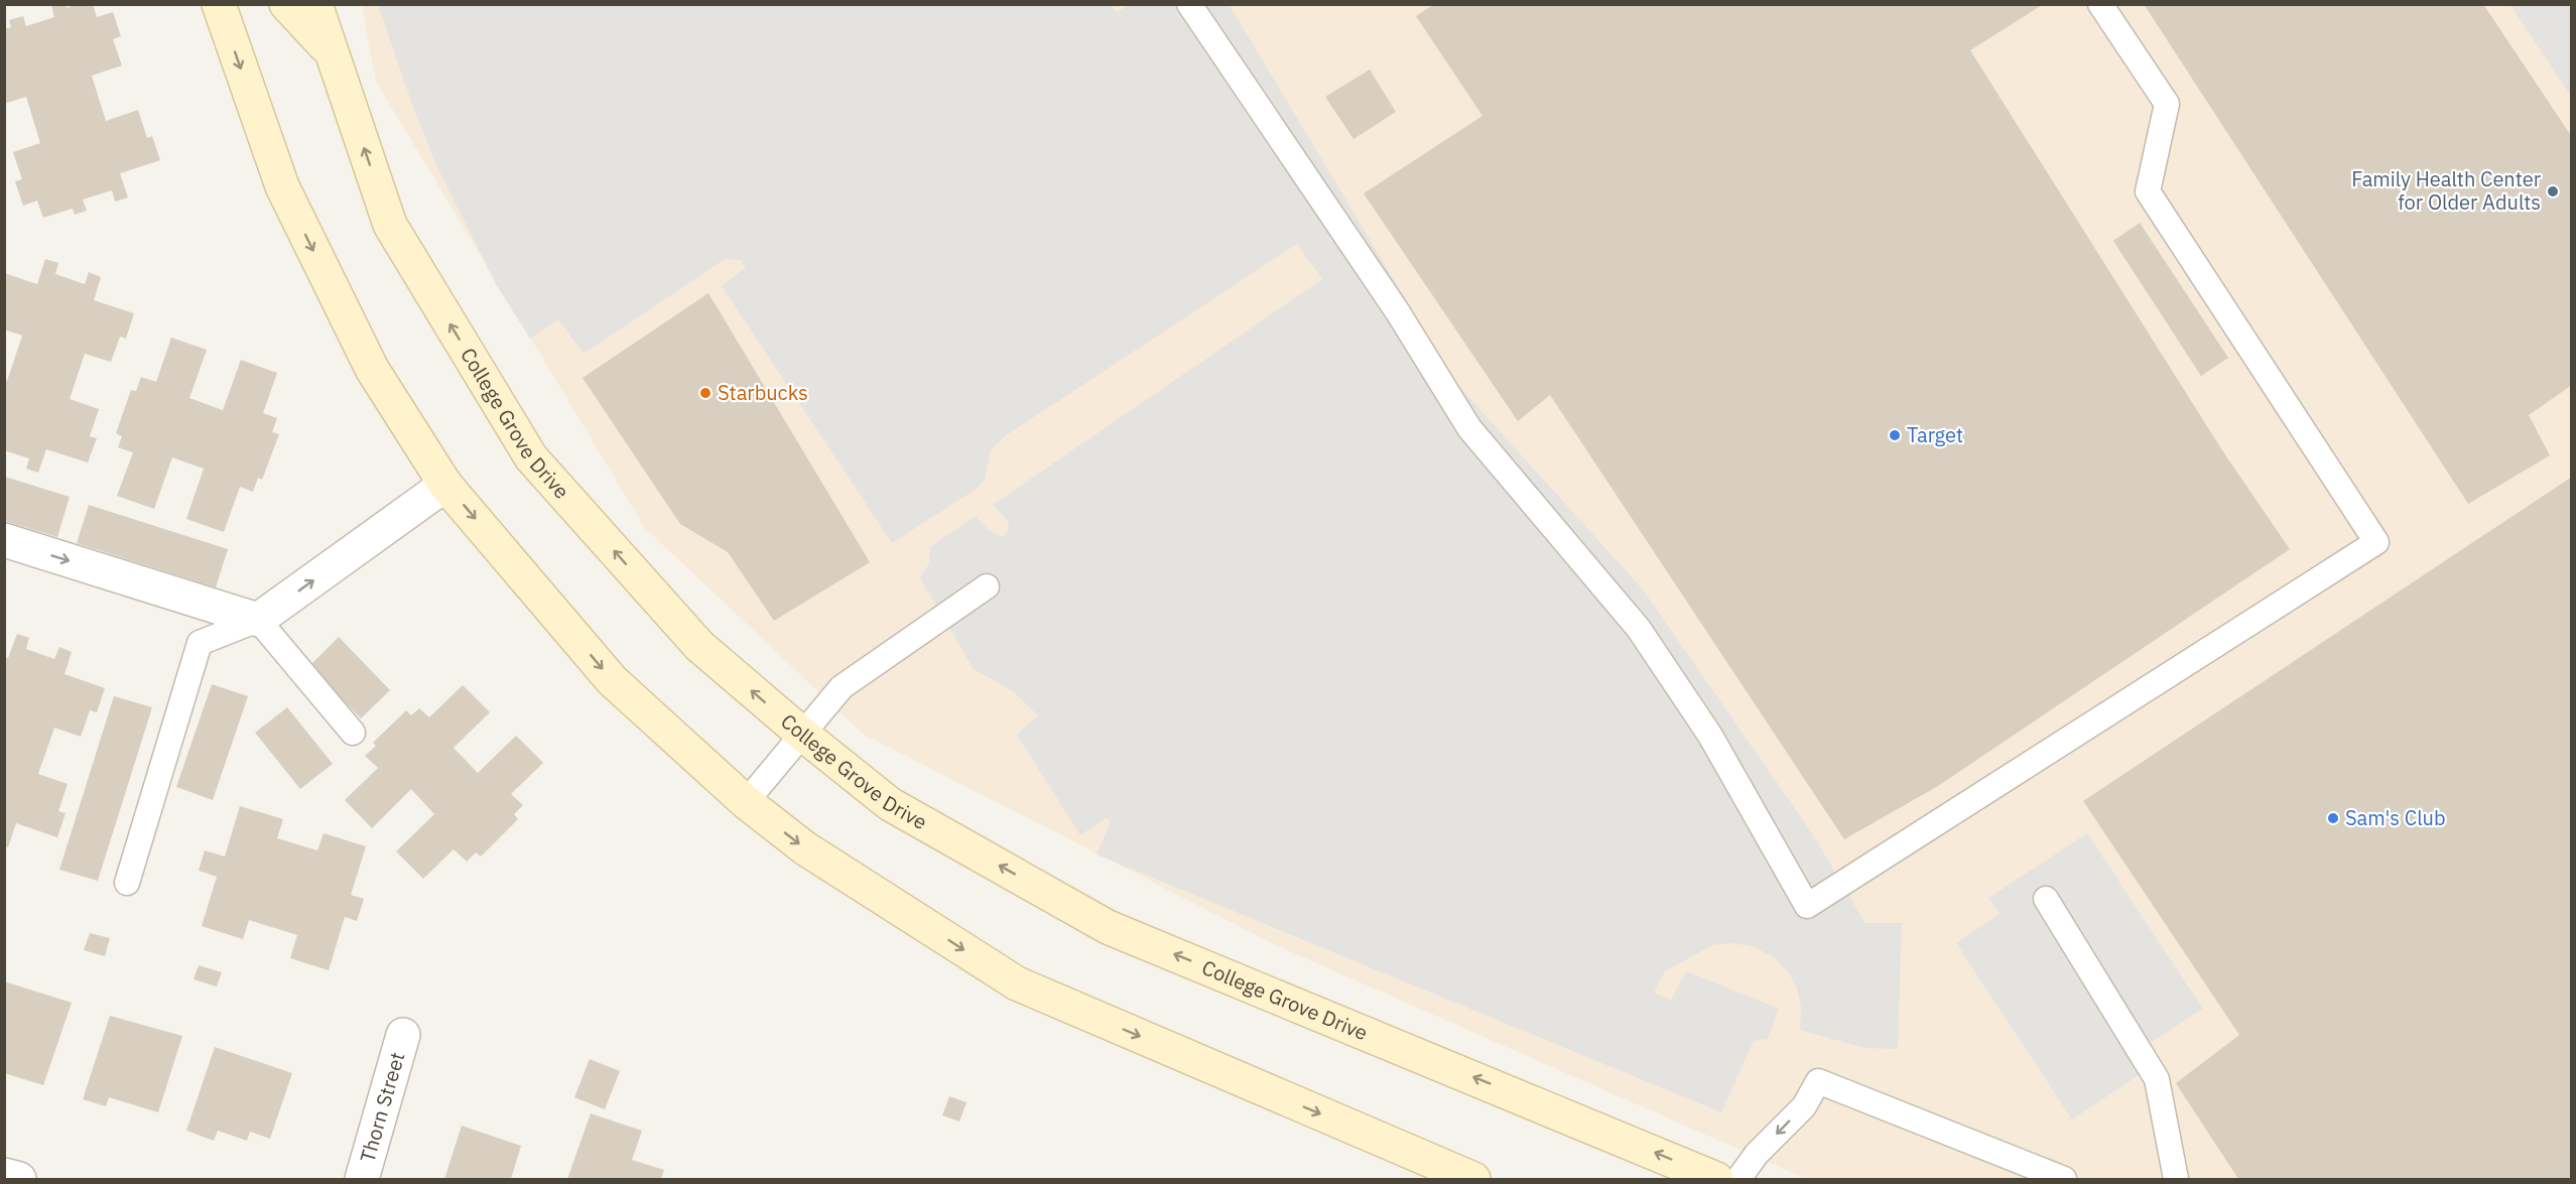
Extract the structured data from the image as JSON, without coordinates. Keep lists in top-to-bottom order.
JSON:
{
  "streets": {
    "main road": ["College Grove Drive"],
    "street": ["Thorn Street"]
  },
  "places": [
    "Family Health Center for Older Adults",
    "Starbucks",
    "Target",
    "Sam's Club"
  ]
}
